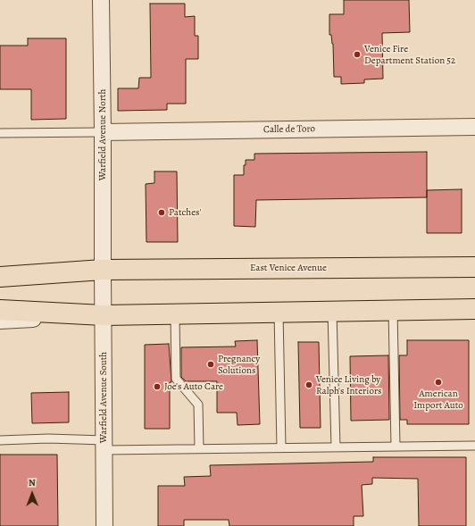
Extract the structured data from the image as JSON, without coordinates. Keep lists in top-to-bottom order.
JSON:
{
  "streets": {
    "main road": ["East Venice Avenue"],
    "street": ["Calle de Toro", "Warfield Avenue North", "Warfield Avenue South"]
  },
  "crossings": [
    ["Calle de Toro", "Warfield Avenue North"],
    ["Warfield Avenue North", "East Venice Avenue"],
    ["Warfield Avenue North", "Warfield Avenue South"],
    ["East Venice Avenue", "Warfield Avenue South"]
  ],
  "places": [
    "Venice Fire Department Station 52",
    "Patches'",
    "Pregnancy Solutions",
    "American Import Auto",
    "Venice Living by Ralph's Interiors",
    "Joe's Auto Care"
  ],
  "north": "top"
}
